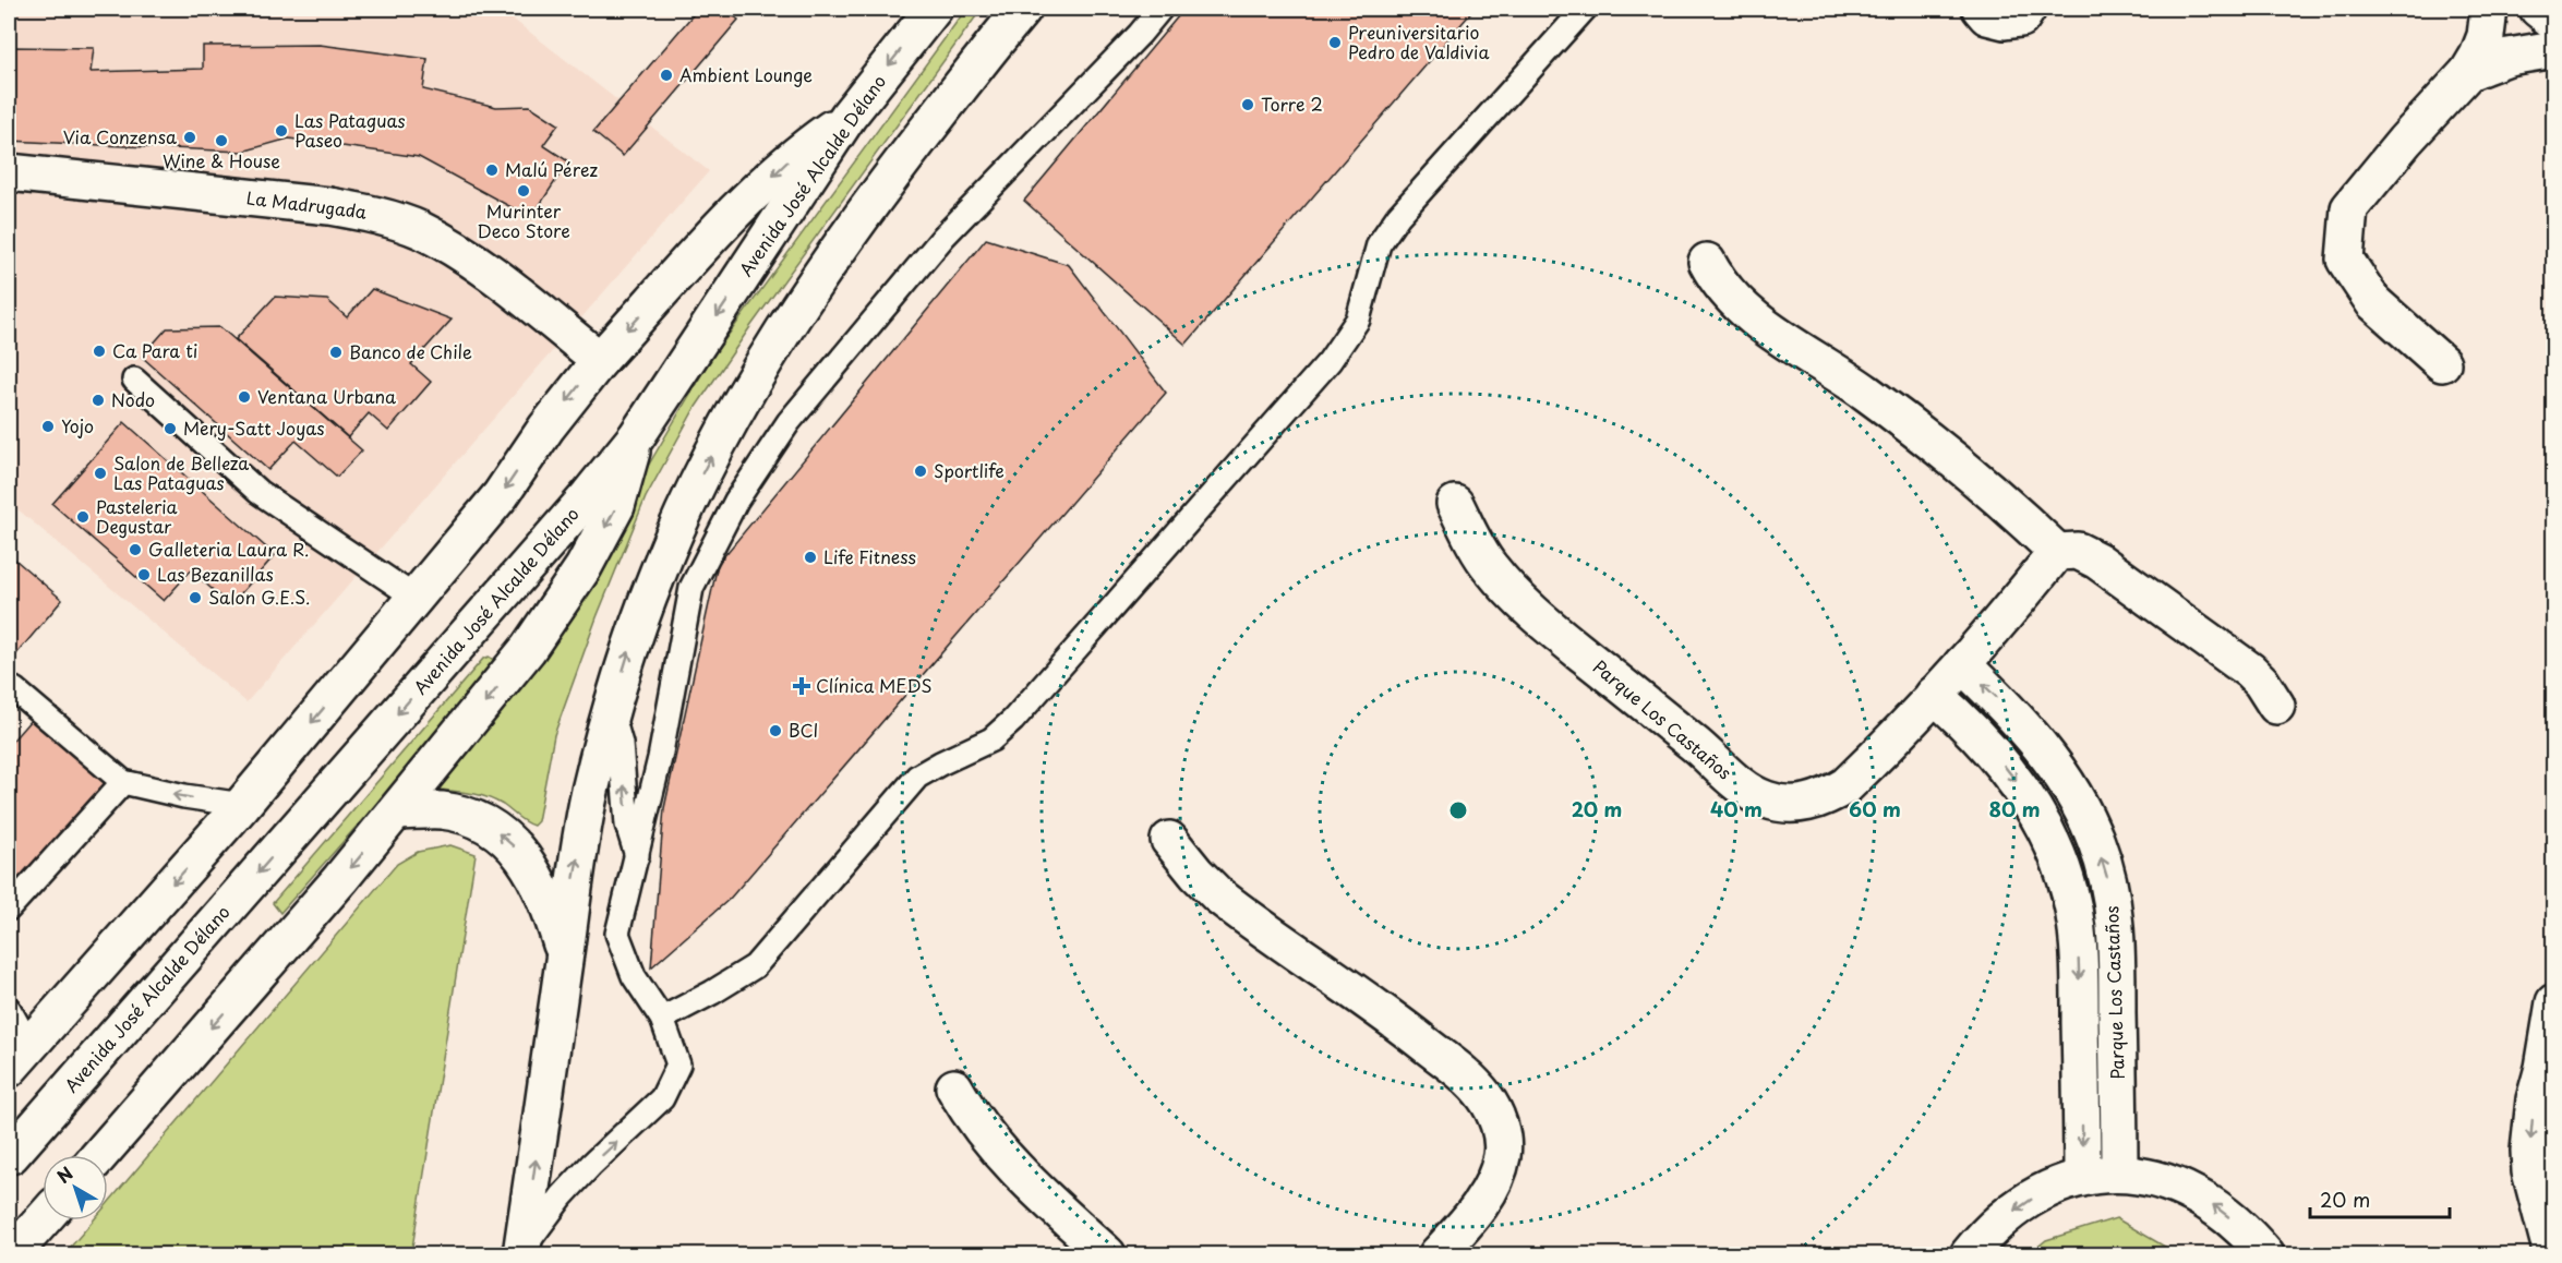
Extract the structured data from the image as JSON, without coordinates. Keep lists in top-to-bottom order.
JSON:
{
  "streets": {
    "street": ["Avenida José Alcalde Délano", "La Madrugada", "Parque Los Castaños"]
  },
  "places": {
    "other": [
      "Preuniversitario Pedro de Valdivia",
      "Ambient Lounge",
      "Torre 2",
      "Las Pataguas Paseo",
      "Via Conzensa",
      "Wine & House",
      "Malú Pérez",
      "Murinter Deco Store",
      "Ca Para ti",
      "Banco de Chile",
      "Ventana Urbana",
      "Nodo",
      "Yojo",
      "Mery-Satt Joyas",
      "Sportlife",
      "Salon de Belleza Las Pataguas",
      "Pasteleria Degustar",
      "Galleteria Laura R.",
      "Life Fitness",
      "Las Bezanillas",
      "Salon G.E.S.",
      "BCI"
    ],
    "health": ["Clínica MEDS"]
  },
  "scale_bar": "20 m",
  "north": "top left",
  "rings": [
    "20 m",
    "40 m",
    "60 m",
    "80 m"
  ]
}
